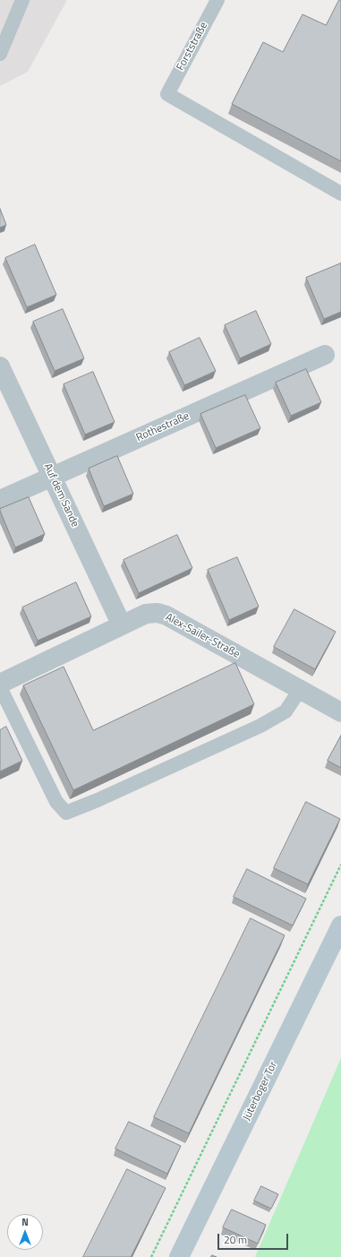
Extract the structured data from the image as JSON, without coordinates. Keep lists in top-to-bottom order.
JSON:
{
  "streets": {
    "main road": ["Jüterboger Tor"],
    "street": ["Rothestraße", "Auf dem Sande", "Alex-Sailer-Straße"],
    "lane": ["Forststraße"]
  },
  "crossings": [
    ["Rothestraße", "Auf dem Sande"],
    ["Auf dem Sande", "Alex-Sailer-Straße"]
  ],
  "scale_bar": "20 m",
  "north": "top"
}
